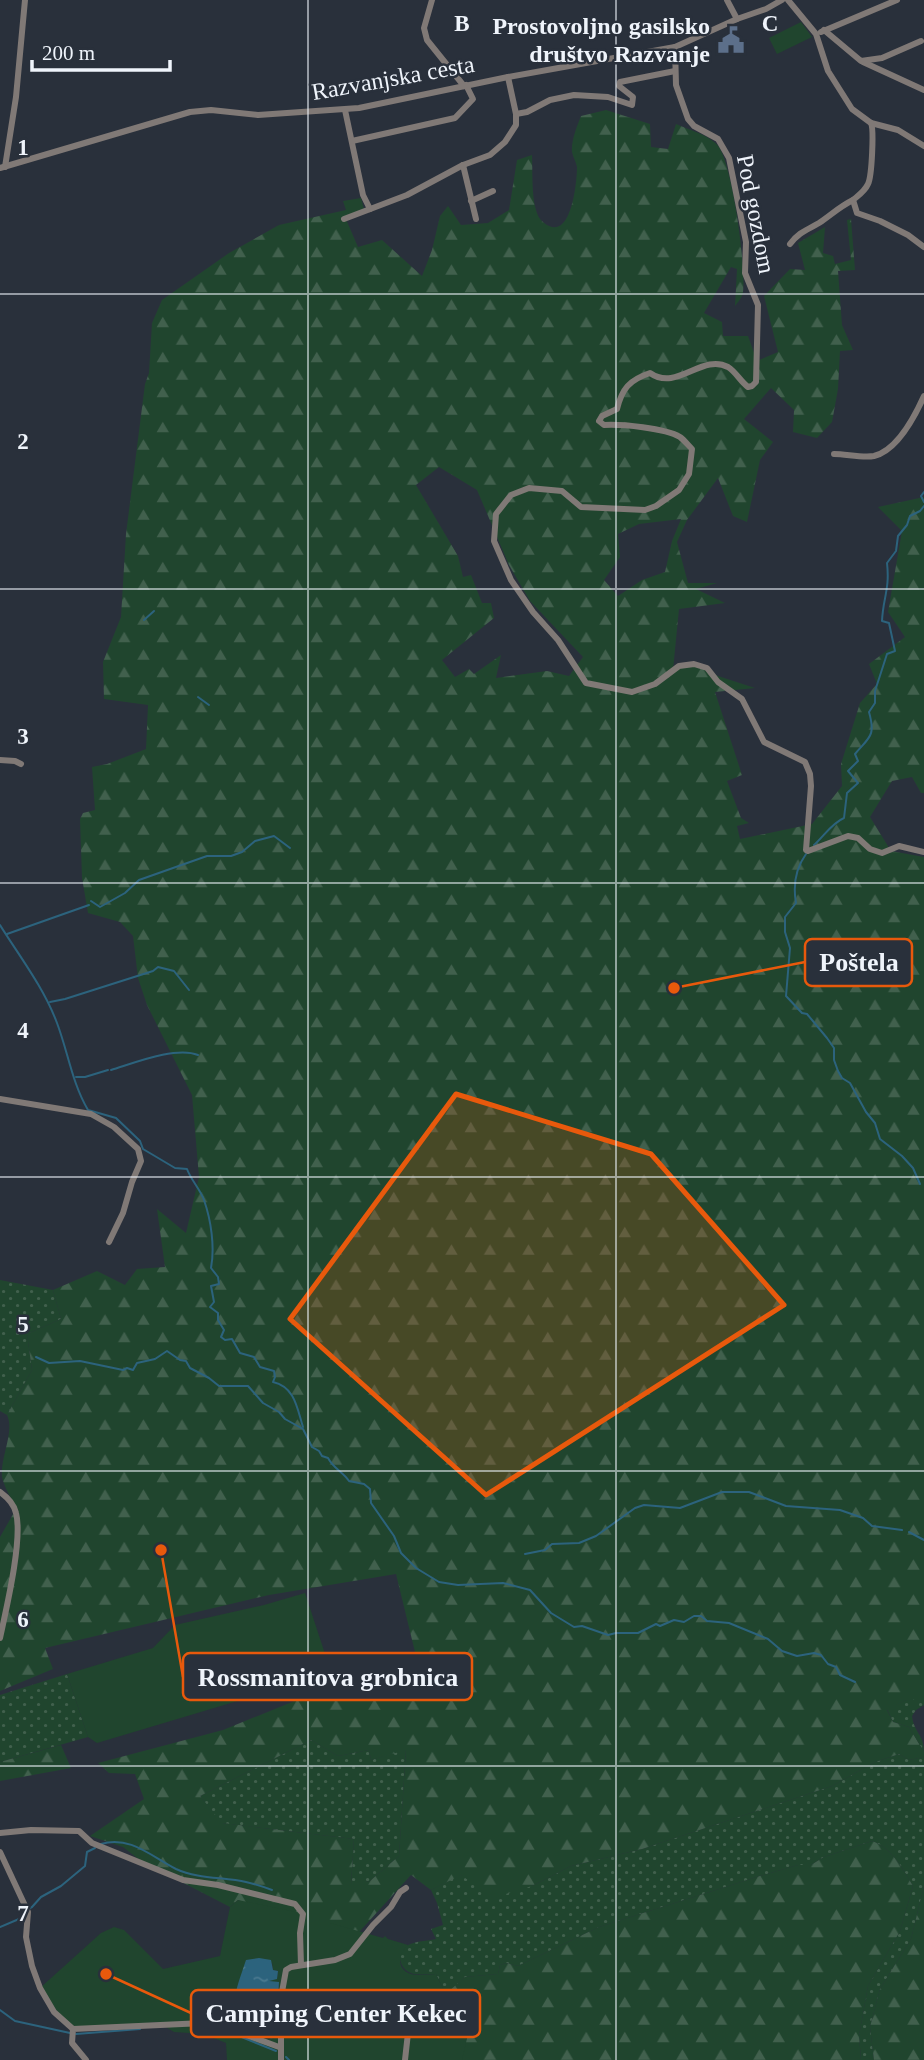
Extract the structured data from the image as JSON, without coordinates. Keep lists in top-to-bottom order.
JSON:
{
  "streets": {
    "street": ["Razvanjska cesta", "Pod gozdom"]
  },
  "crossings": [
    ["Razvanjska cesta", "Pod gozdom"]
  ],
  "places": {
    "public building": ["Prostovoljno gasilsko društvo Razvanje"],
    "other": ["Poštela", "Rossmanitova grobnica", "Camping Center Kekec"]
  },
  "scale_bar": "200 m",
  "grid": {
    "columns": ["B", "C"],
    "rows": [
      "1",
      "2",
      "3",
      "4",
      "5",
      "6",
      "7"
    ]
  }
}
